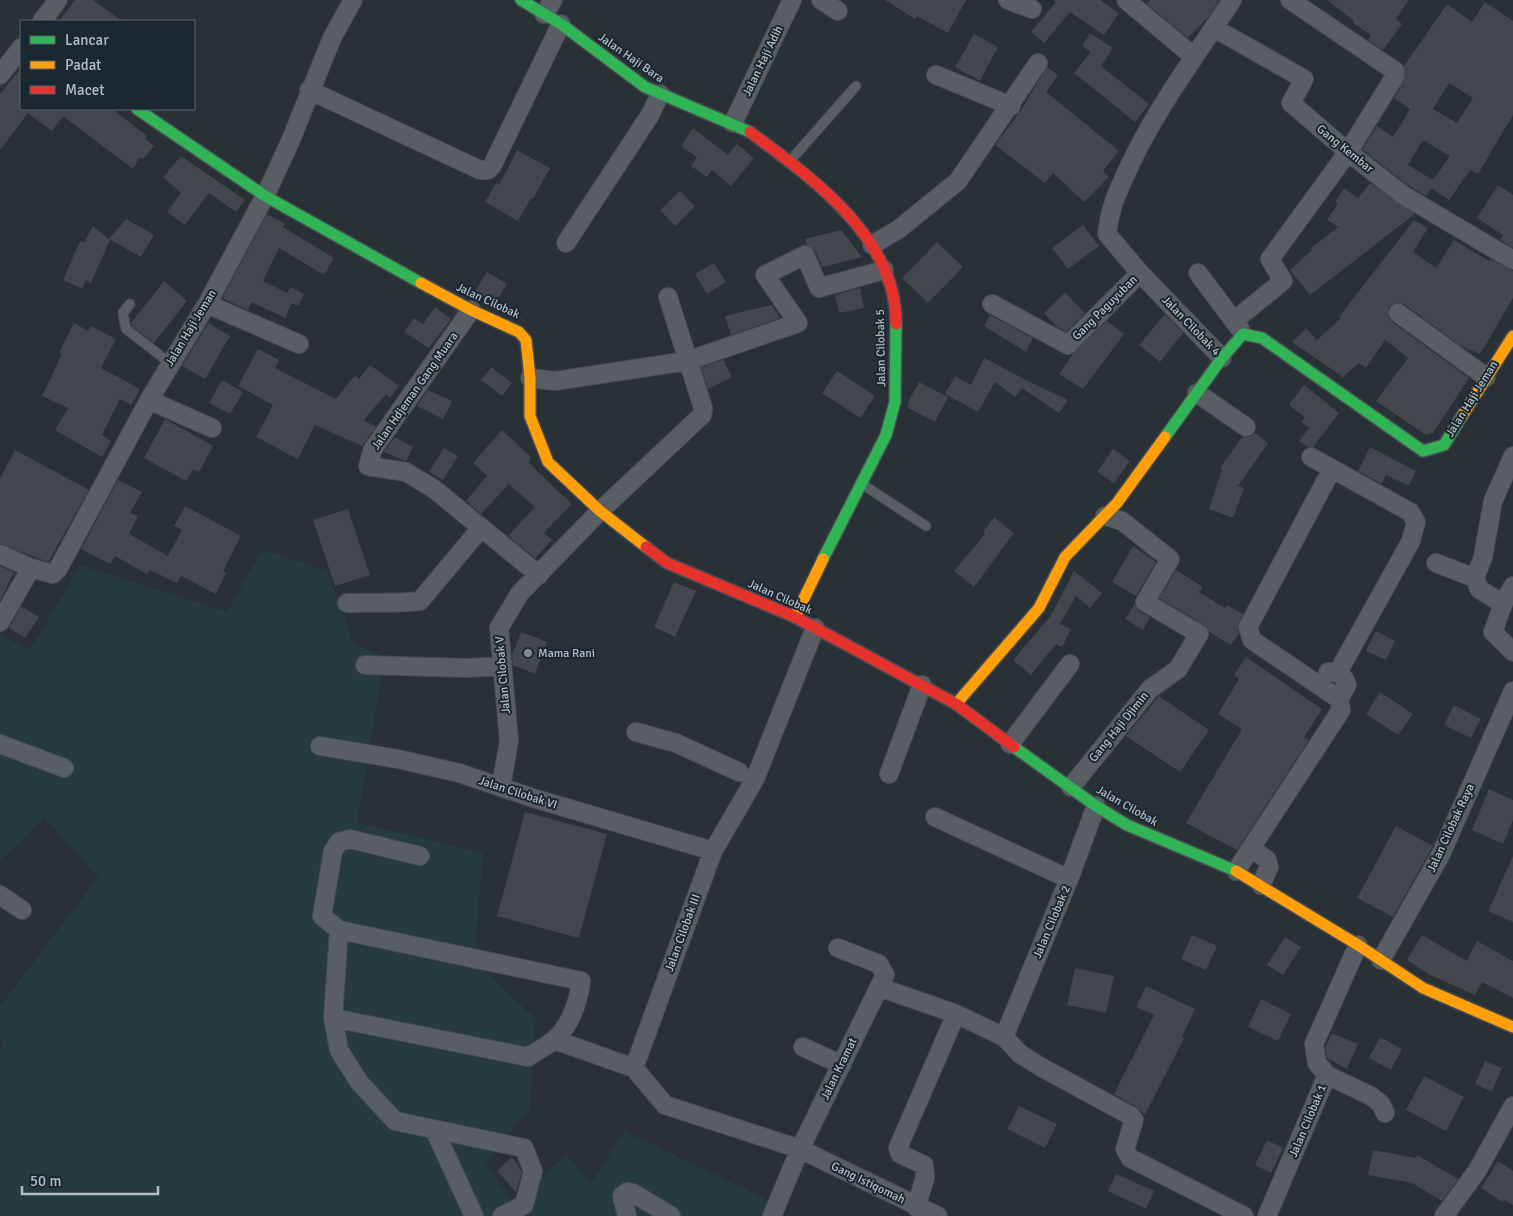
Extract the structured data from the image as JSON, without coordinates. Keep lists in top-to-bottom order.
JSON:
{
  "streets": {
    "street": [
      "Jalan Haji Bara",
      "Jalan Haji Adih",
      "Gang Kembar",
      "Jalan Cilobak",
      "Gang Paguyuban",
      "Jalan Cilobak 4",
      "Jalan Haji Jeman",
      "Jalan Cilobak 5",
      "Jalan Hdjeman Gang Muara",
      "Jalan Cilobak V",
      "Gang Haji Djimin",
      "Jalan Cilobak VI",
      "Jalan Cilobak Raya",
      "Jalan Cilobak 2",
      "Jalan Cilobak III",
      "Jalan Kramat",
      "Jalan Cilobak 1",
      "Gang Istiqomah"
    ]
  },
  "crossings": [
    ["Jalan Haji Bara", "Jalan Haji Adih"],
    ["Jalan Haji Bara", "Jalan Cilobak 5"],
    ["Jalan Haji Adih", "Jalan Cilobak 5"],
    ["Gang Kembar", "Jalan Cilobak 4"],
    ["Jalan Cilobak", "Jalan Cilobak 4"],
    ["Jalan Cilobak", "Jalan Haji Jeman"],
    ["Jalan Cilobak", "Jalan Cilobak 5"],
    ["Jalan Cilobak", "Jalan Hdjeman Gang Muara"],
    ["Jalan Cilobak", "Jalan Cilobak V"],
    ["Jalan Cilobak", "Gang Haji Djimin"],
    ["Jalan Cilobak", "Jalan Cilobak Raya"],
    ["Jalan Cilobak", "Jalan Cilobak 2"],
    ["Jalan Cilobak", "Jalan Cilobak III"],
    ["Jalan Cilobak", "Jalan Cilobak 1"],
    ["Gang Paguyuban", "Jalan Cilobak 4"],
    ["Jalan Cilobak 4", "Gang Haji Djimin"],
    ["Jalan Cilobak V", "Jalan Cilobak VI"],
    ["Jalan Cilobak VI", "Jalan Cilobak III"],
    ["Jalan Kramat", "Gang Istiqomah"]
  ],
  "places": ["Mama Rani"],
  "legend": ["Lancar", "Padat", "Macet"],
  "scale_bar": "50 m"
}
